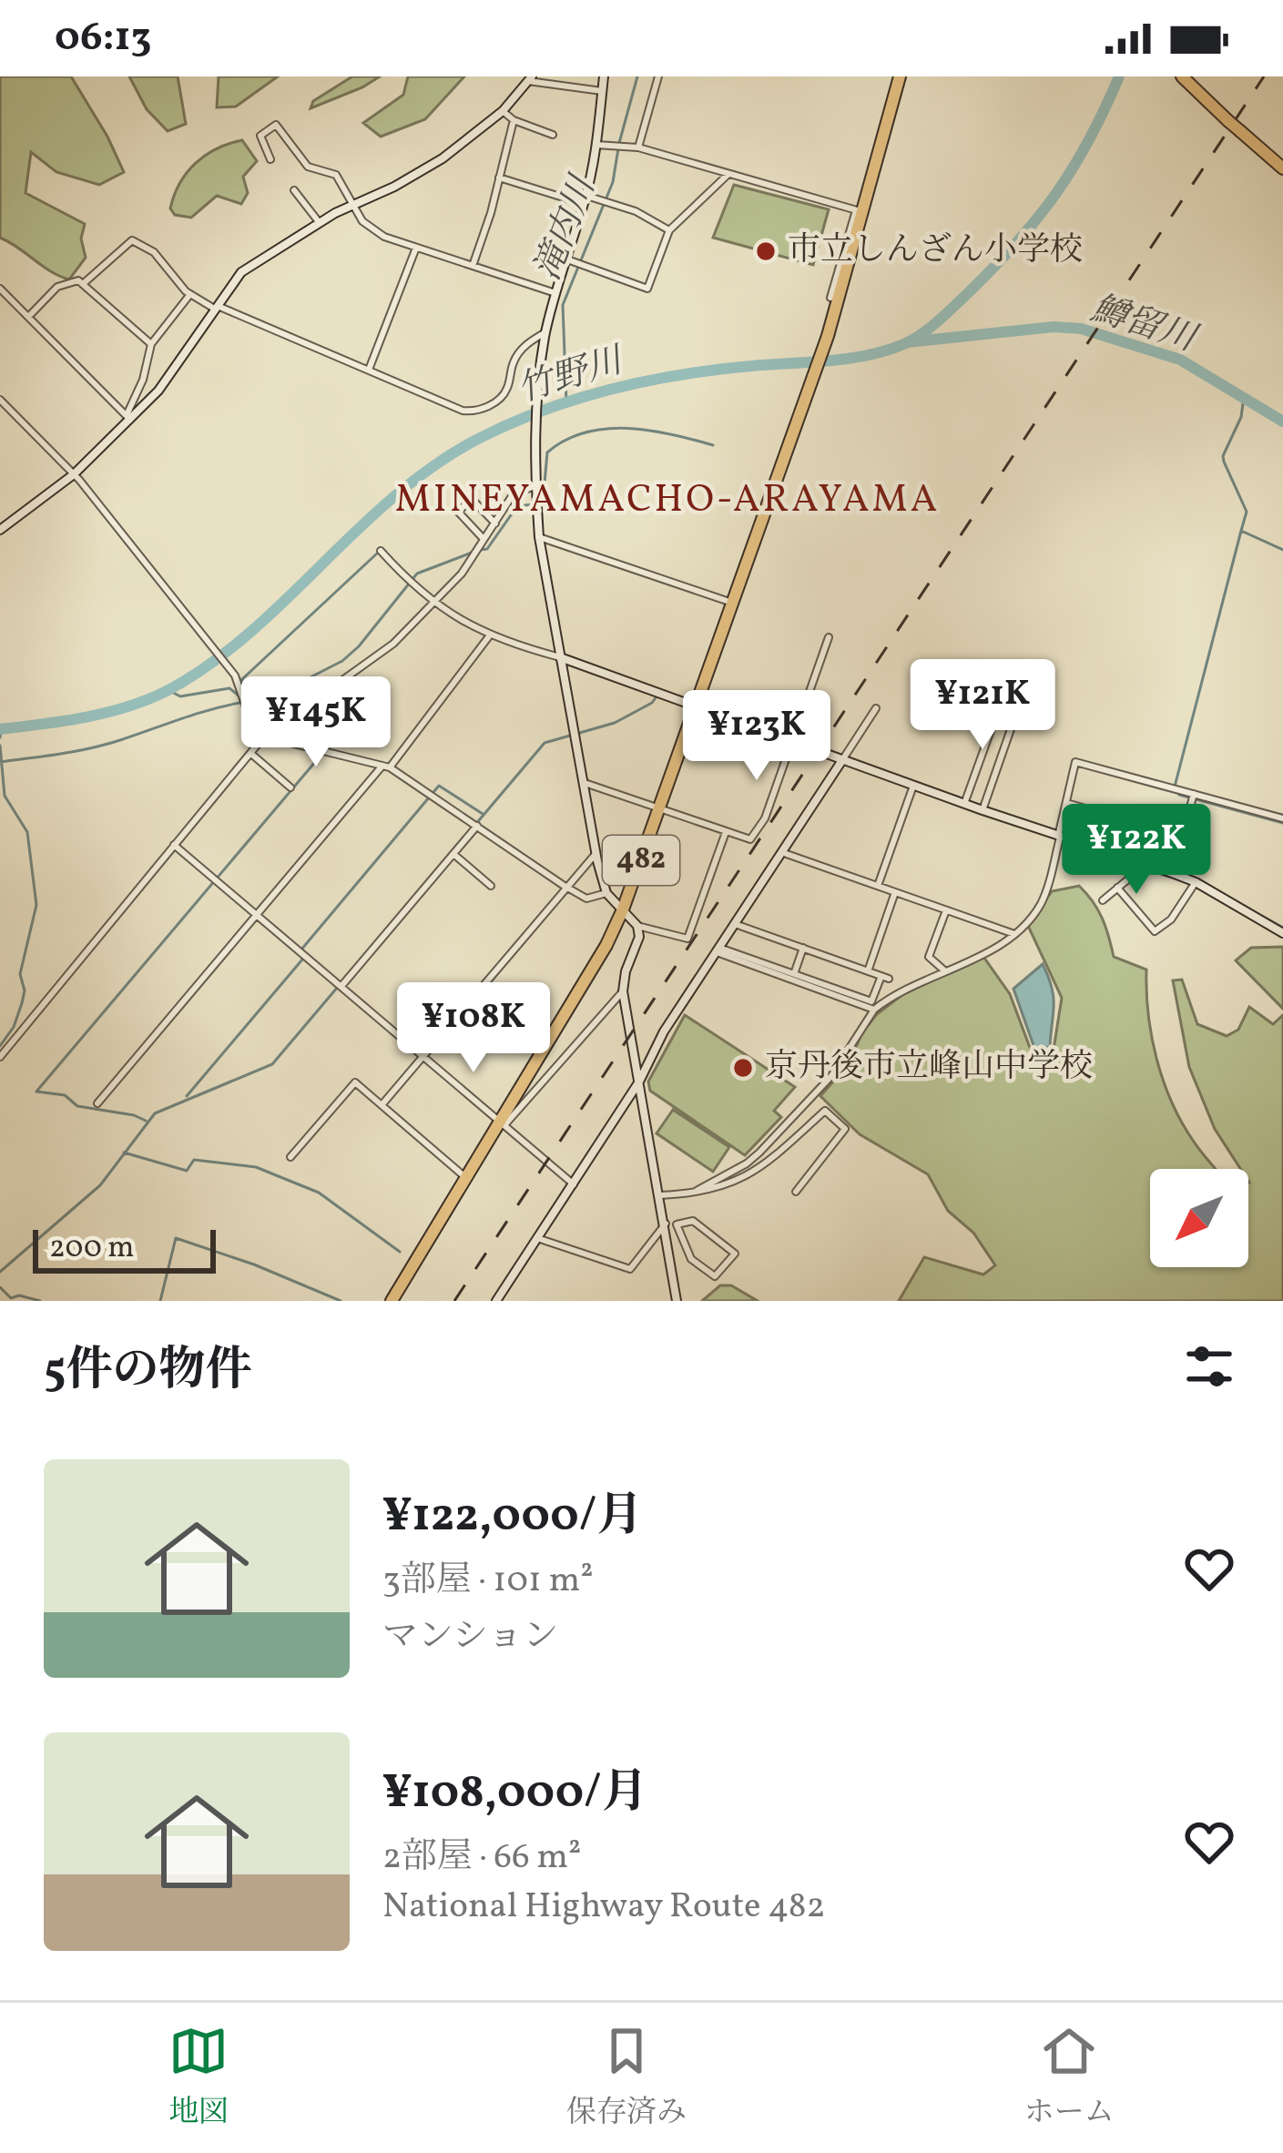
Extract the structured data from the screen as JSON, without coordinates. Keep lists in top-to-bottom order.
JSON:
{
  "streets": {
    "highway": ["482"]
  },
  "districts": ["MINEYAMACHO-ARAYAMA"],
  "water": ["滝内川", "鱒留川", "竹野川"],
  "places": ["市立しんざん小学校", "京丹後市立峰山中学校"],
  "scale_bar": "200 m",
  "north": "bottom left",
  "page": {
    "status": "06:13",
    "price": [
      "¥121K",
      "¥145K",
      "¥123K",
      "¥122K",
      "¥108K"
    ],
    "scale": "200 m",
    "heading": "5件の物件",
    "list": [
      {
        "name": "¥122,000/月",
        "note": "3部屋 · 101 m² · マンション"
      },
      {
        "name": "¥108,000/月",
        "note": "2部屋 · 66 m² · National Highway Route 482"
      }
    ],
    "tabs": ["地図", "保存済み", "ホーム"]
  }
}
